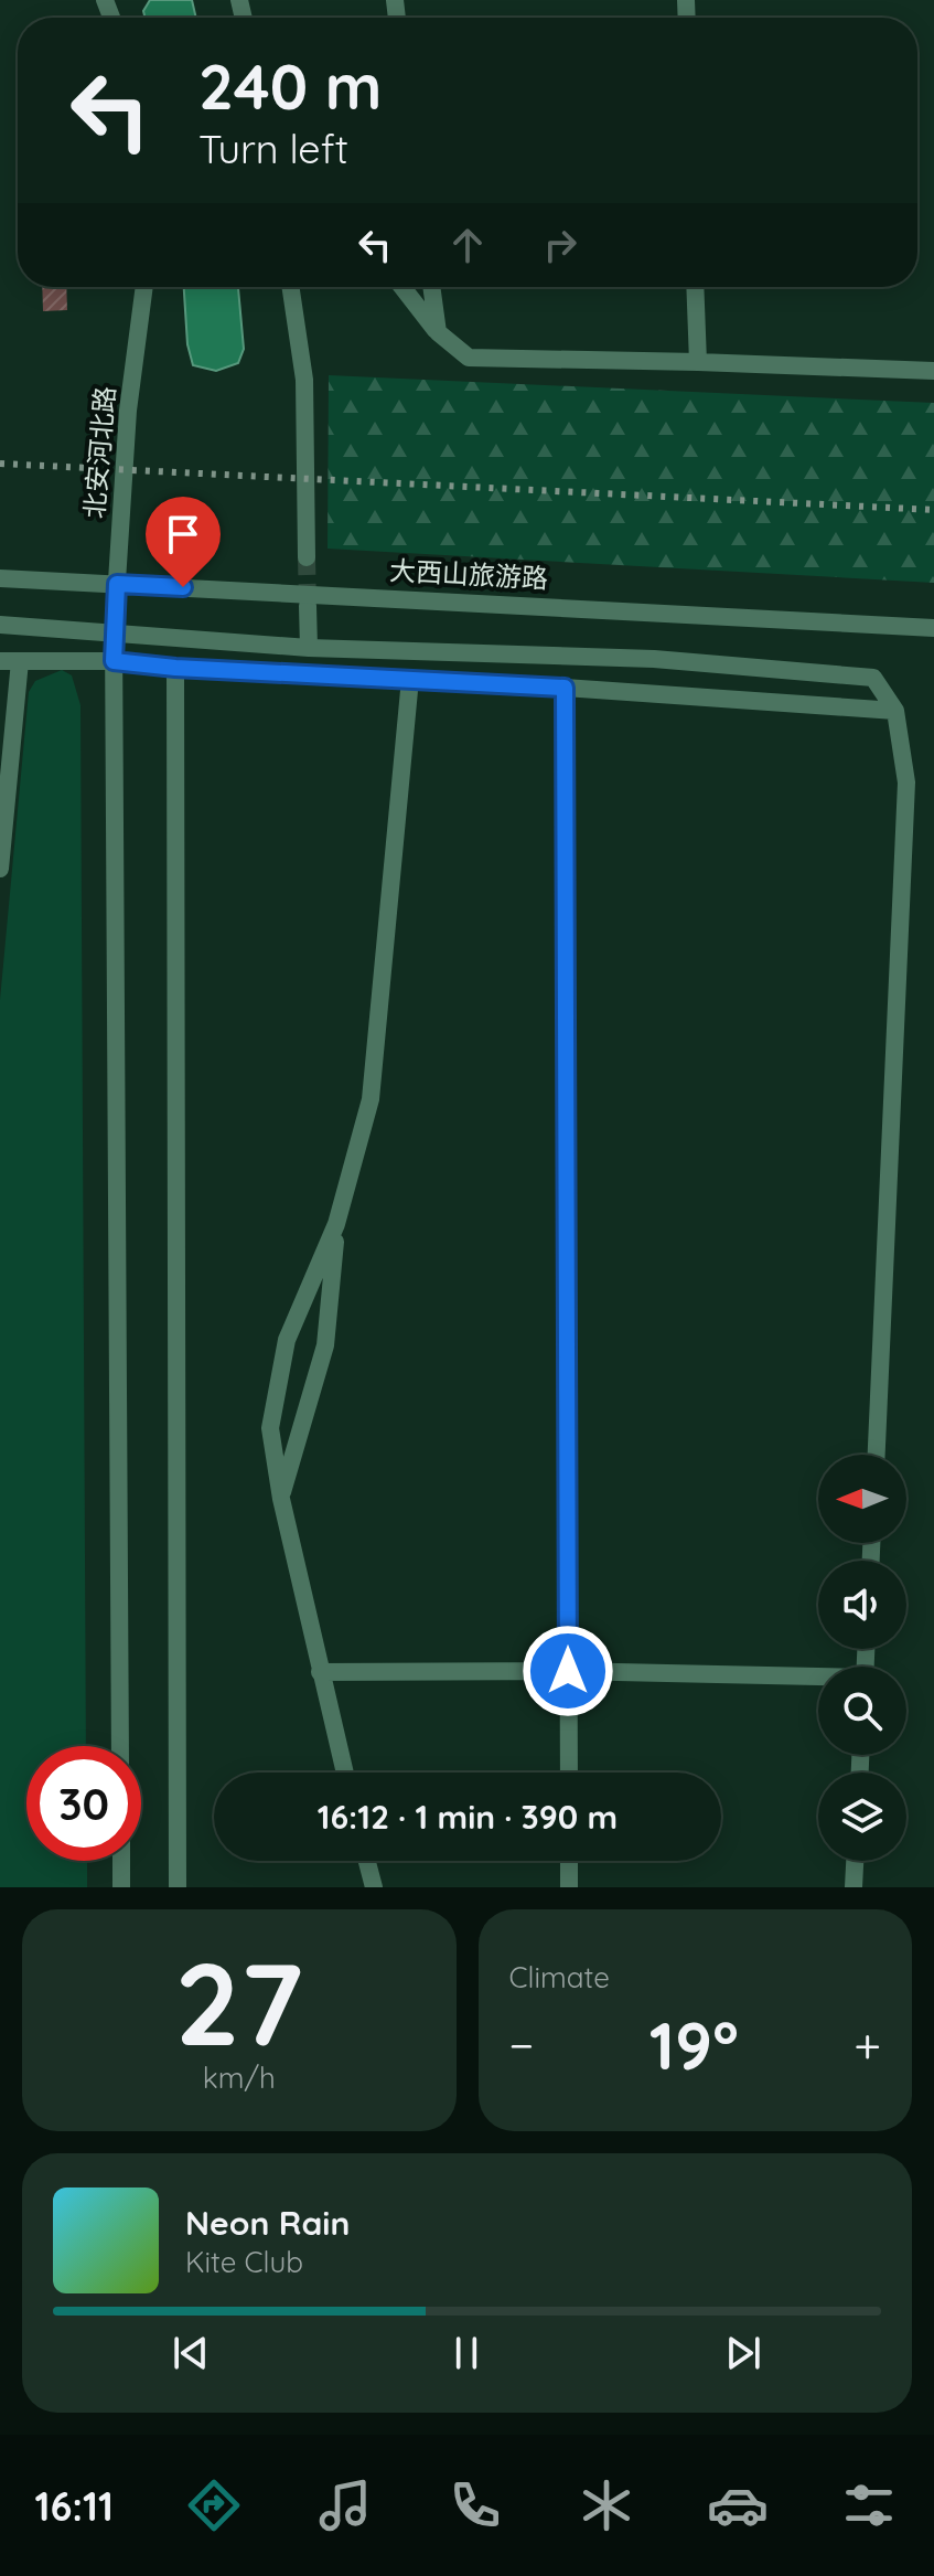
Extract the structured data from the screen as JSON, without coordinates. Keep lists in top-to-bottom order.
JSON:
{
  "streets": {
    "street": ["北安河北路", "大西山旅游路"]
  },
  "crossings": [
    ["北安河北路", "大西山旅游路"]
  ],
  "north": "left",
  "page": {
    "turn": ["240 m", "Turn left"],
    "limit": "30",
    "trip": "16:12 · 1 min · 390 m",
    "tile": [
      ["27", "km/h"],
      "Climate"
    ],
    "heat": ["−", "19°", "+"],
    "song": ["Neon Rain", "Kite Club"],
    "tabs": "16:11"
  }
}
